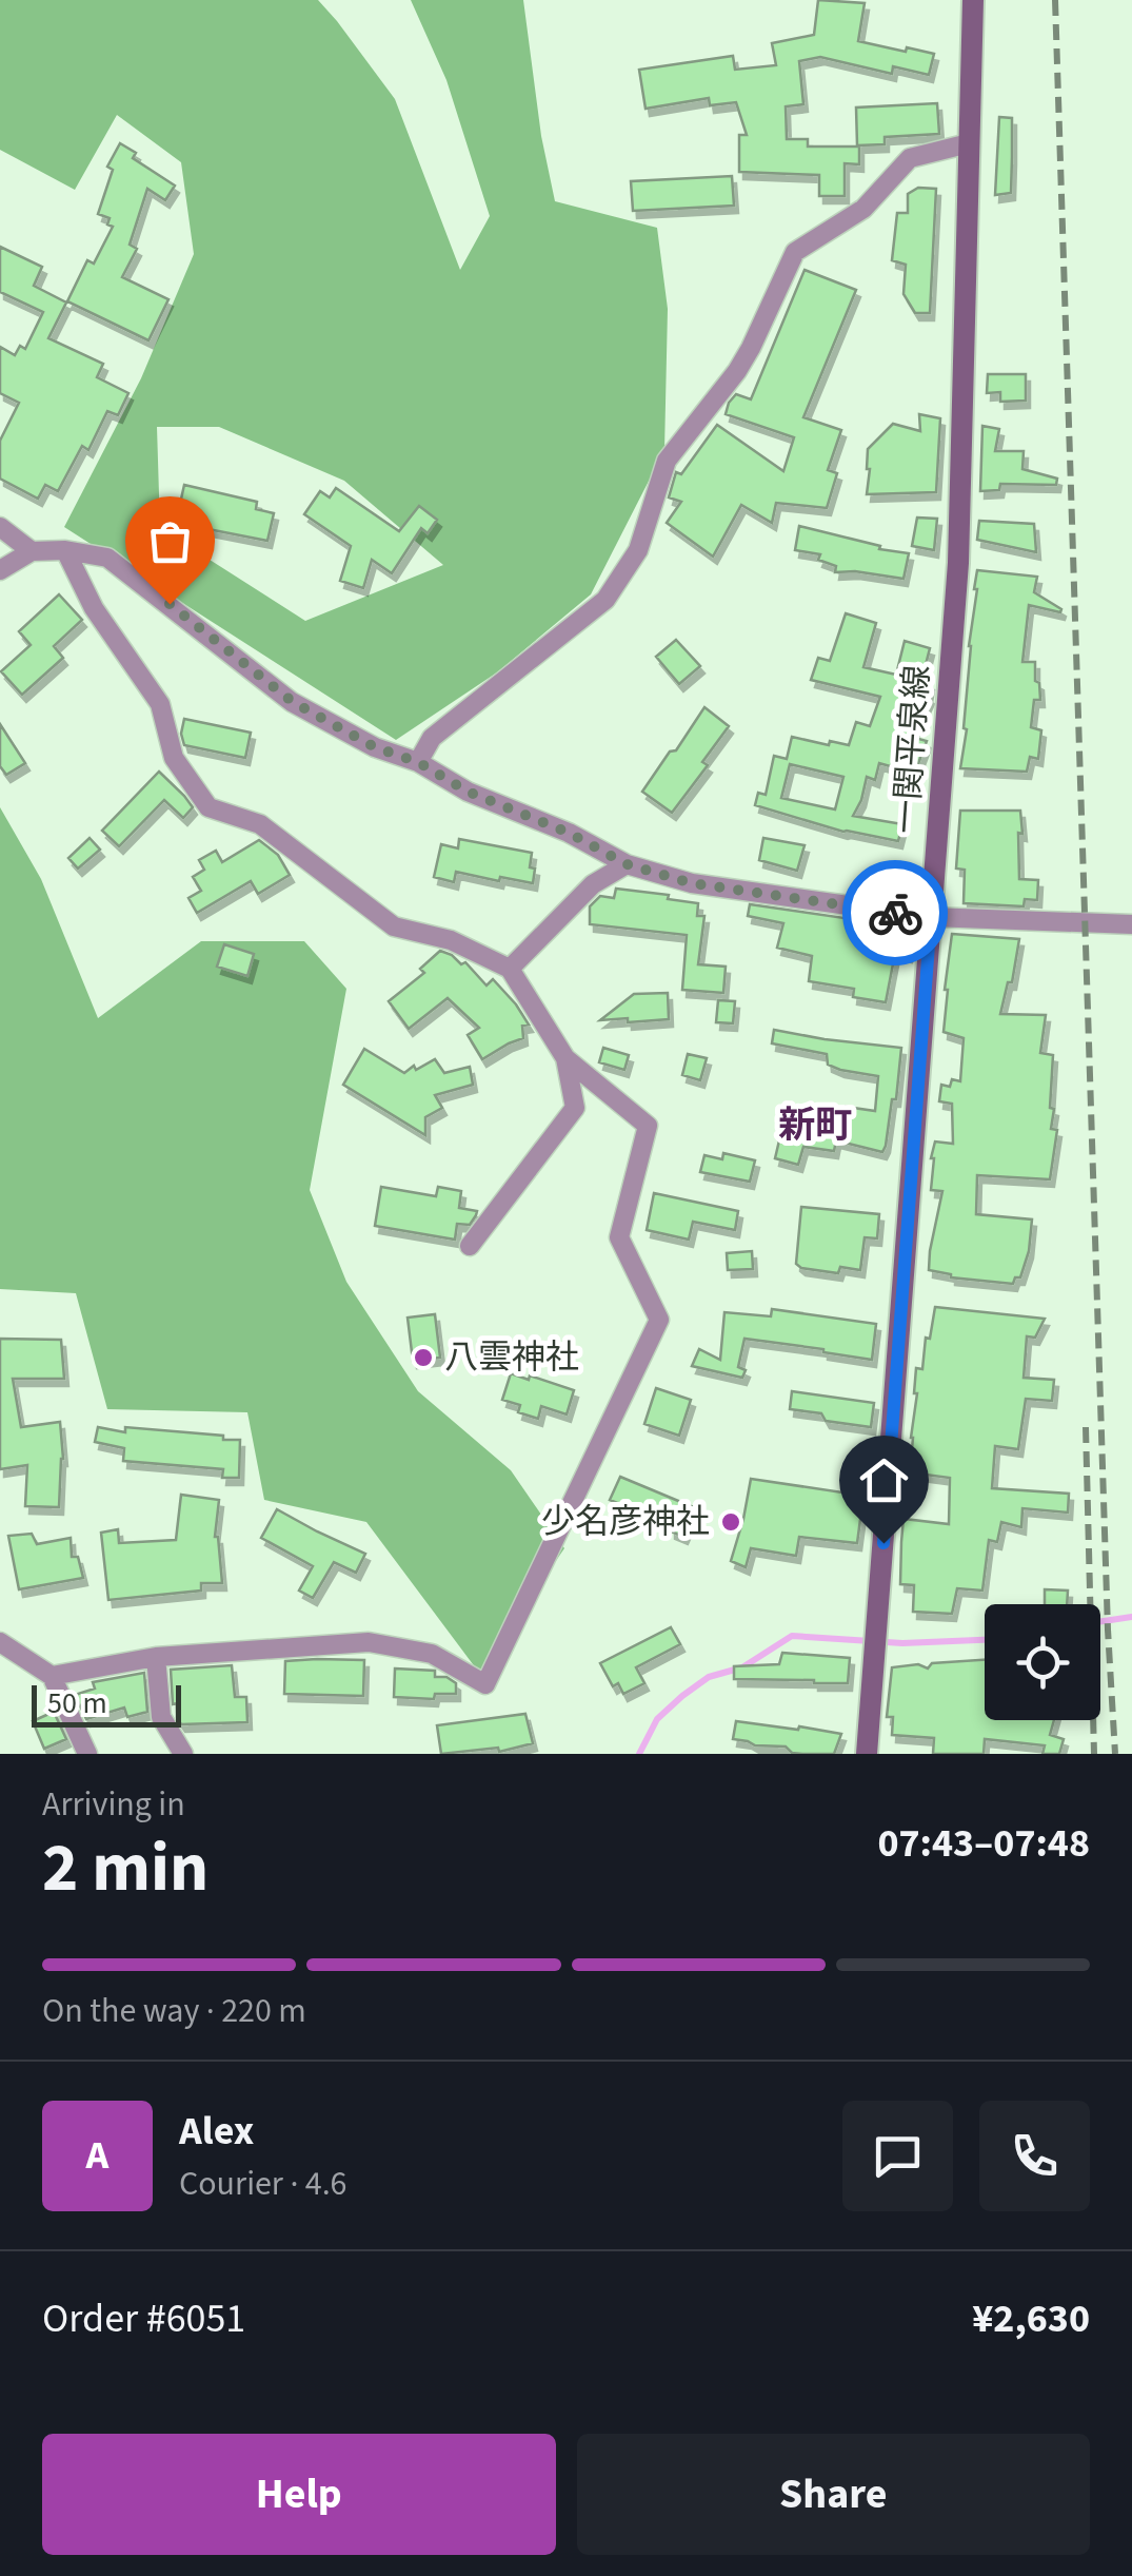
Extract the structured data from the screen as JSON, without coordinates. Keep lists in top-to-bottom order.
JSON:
{
  "streets": {
    "main road": ["一関平泉線"]
  },
  "districts": ["新町"],
  "places": ["八雲神社", "少名彦神社"],
  "scale_bar": "50 m",
  "page": {
    "scale": "50 m",
    "heading": ["2 min", "Arriving in", "07:43–07:48"],
    "panel": [
      "Alex",
      "Courier · 4.6",
      "Order #6051",
      "¥2,630"
    ],
    "bar": "On the way · 220 m",
    "round": "A",
    "buttons": ["Help", "Share"]
  }
}
